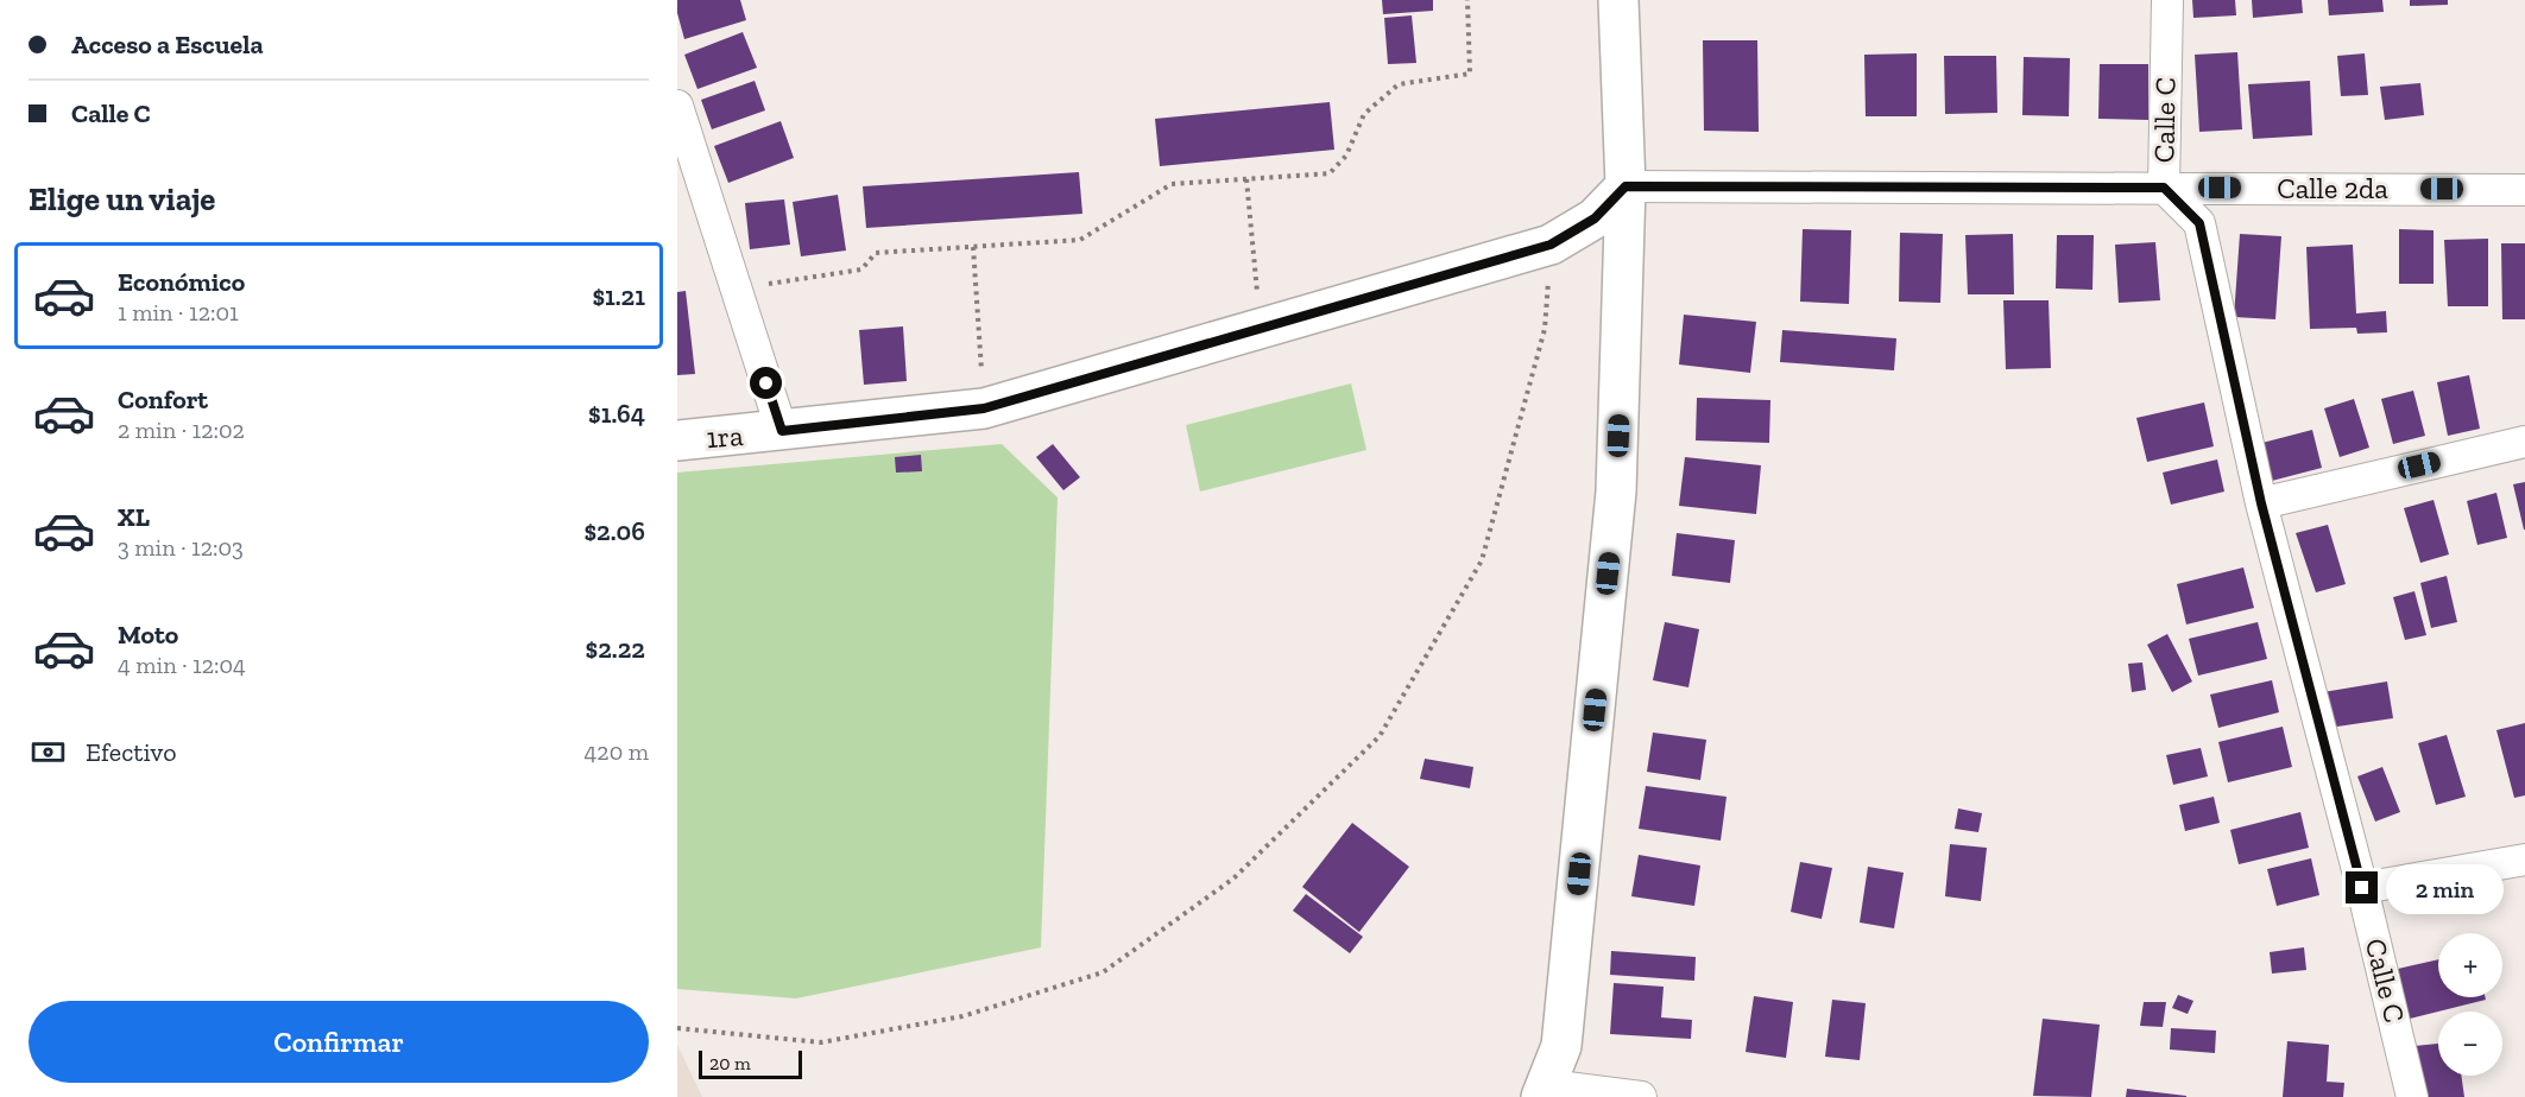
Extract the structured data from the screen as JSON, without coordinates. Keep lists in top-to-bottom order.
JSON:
{
  "streets": {
    "street": ["Calle C", "Calle 2da", "1ra"]
  },
  "crossings": [
    ["Calle C", "Calle 2da"],
    ["Calle 2da", "1ra"]
  ],
  "scale_bar": "20 m",
  "page": {
    "banner": ["Acceso a Escuela", "Calle C"],
    "heading": "Elige un viaje",
    "list": [
      {
        "name": "Económico",
        "note": "1 min · 12:01",
        "value": "$1.21"
      },
      {
        "name": "Confort",
        "note": "2 min · 12:02",
        "value": "$1.64"
      },
      {
        "name": "XL",
        "note": "3 min · 12:03",
        "value": "$2.06"
      },
      {
        "name": "Moto",
        "note": "4 min · 12:04",
        "value": "$2.22"
      }
    ],
    "pay": ["Efectivo", "420 m"],
    "bubble": "2 min",
    "map_buttons": ["+", "−"],
    "buttons": "Confirmar",
    "scale": "20 m"
  }
}
